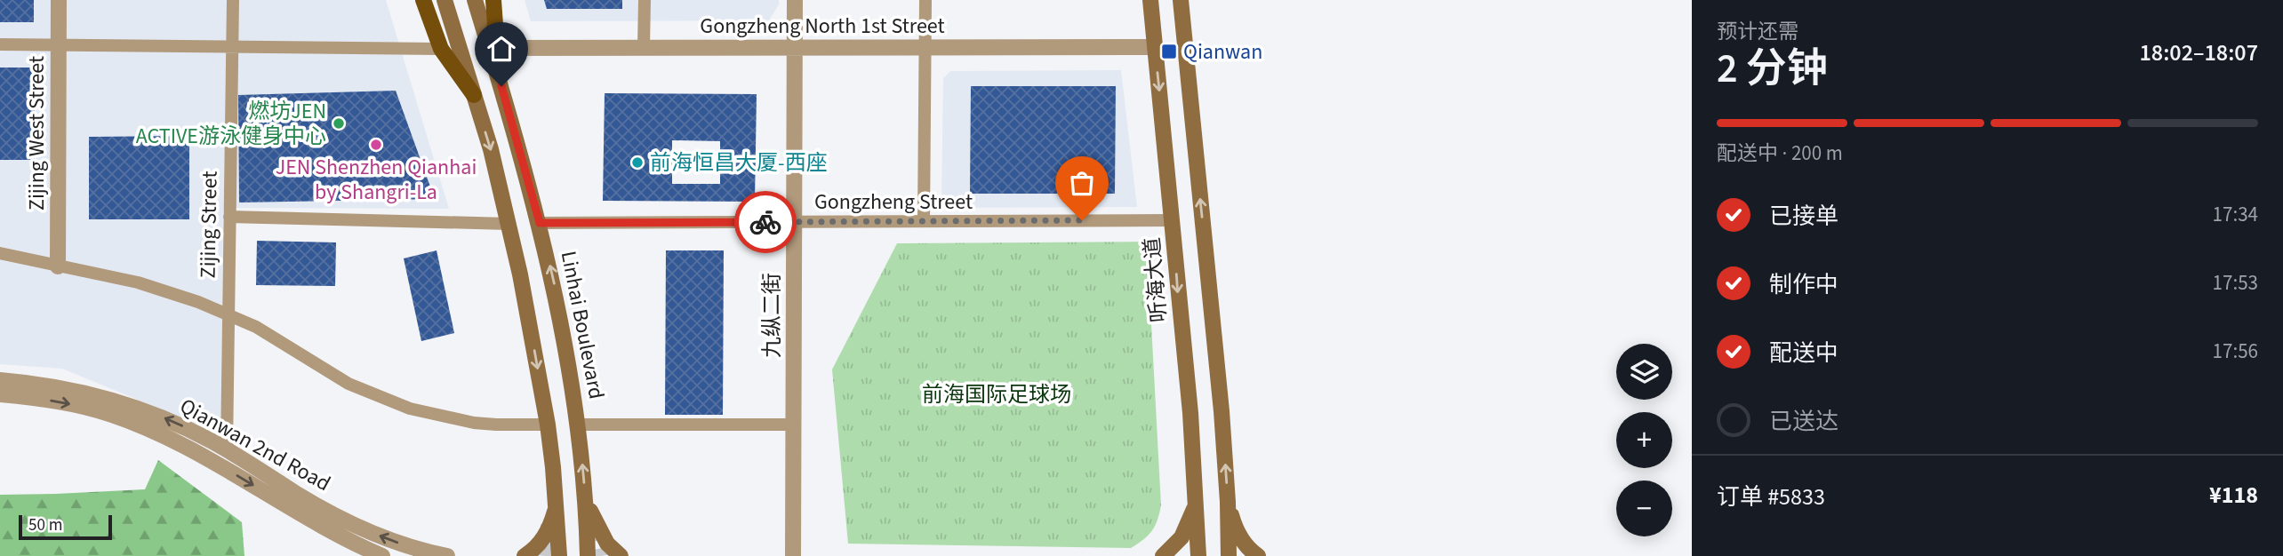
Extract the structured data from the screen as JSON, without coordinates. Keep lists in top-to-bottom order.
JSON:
{
  "streets": {
    "main road": ["听海大道", "Linhai Boulevard"],
    "street": [
      "Gongzheng North 1st Street",
      "Zijing West Street",
      "Gongzheng Street",
      "Zijing Street",
      "九纵二街",
      "Qianwan 2nd Road"
    ]
  },
  "crossings": [
    ["Gongzheng North 1st Street", "听海大道"],
    ["Gongzheng North 1st Street", "九纵二街"],
    ["Gongzheng North 1st Street", "Linhai Boulevard"],
    ["Gongzheng Street", "听海大道"],
    ["Gongzheng Street", "九纵二街"],
    ["Gongzheng Street", "Linhai Boulevard"],
    ["Zijing Street", "Qianwan 2nd Road"]
  ],
  "parks": ["前海国际足球场"],
  "places": {
    "transit": ["Qianwan"],
    "other": ["燃坊JEN ACTIVE游泳健身中心", "JEN Shenzhen Qianhai by Shangri-La", "前海恒昌大厦-西座"]
  },
  "scale_bar": "50 m",
  "page": {
    "heading": ["2 分钟", "预计还需", "18:02–18:07"],
    "panel": ["订单 #5833", "¥118"],
    "bar": "配送中 · 200 m",
    "list": [
      ["已接单", "17:34"],
      ["制作中", "17:53"],
      ["配送中", "17:56"],
      "已送达"
    ],
    "map_buttons": ["+", "−"],
    "scale": "50 m"
  }
}
